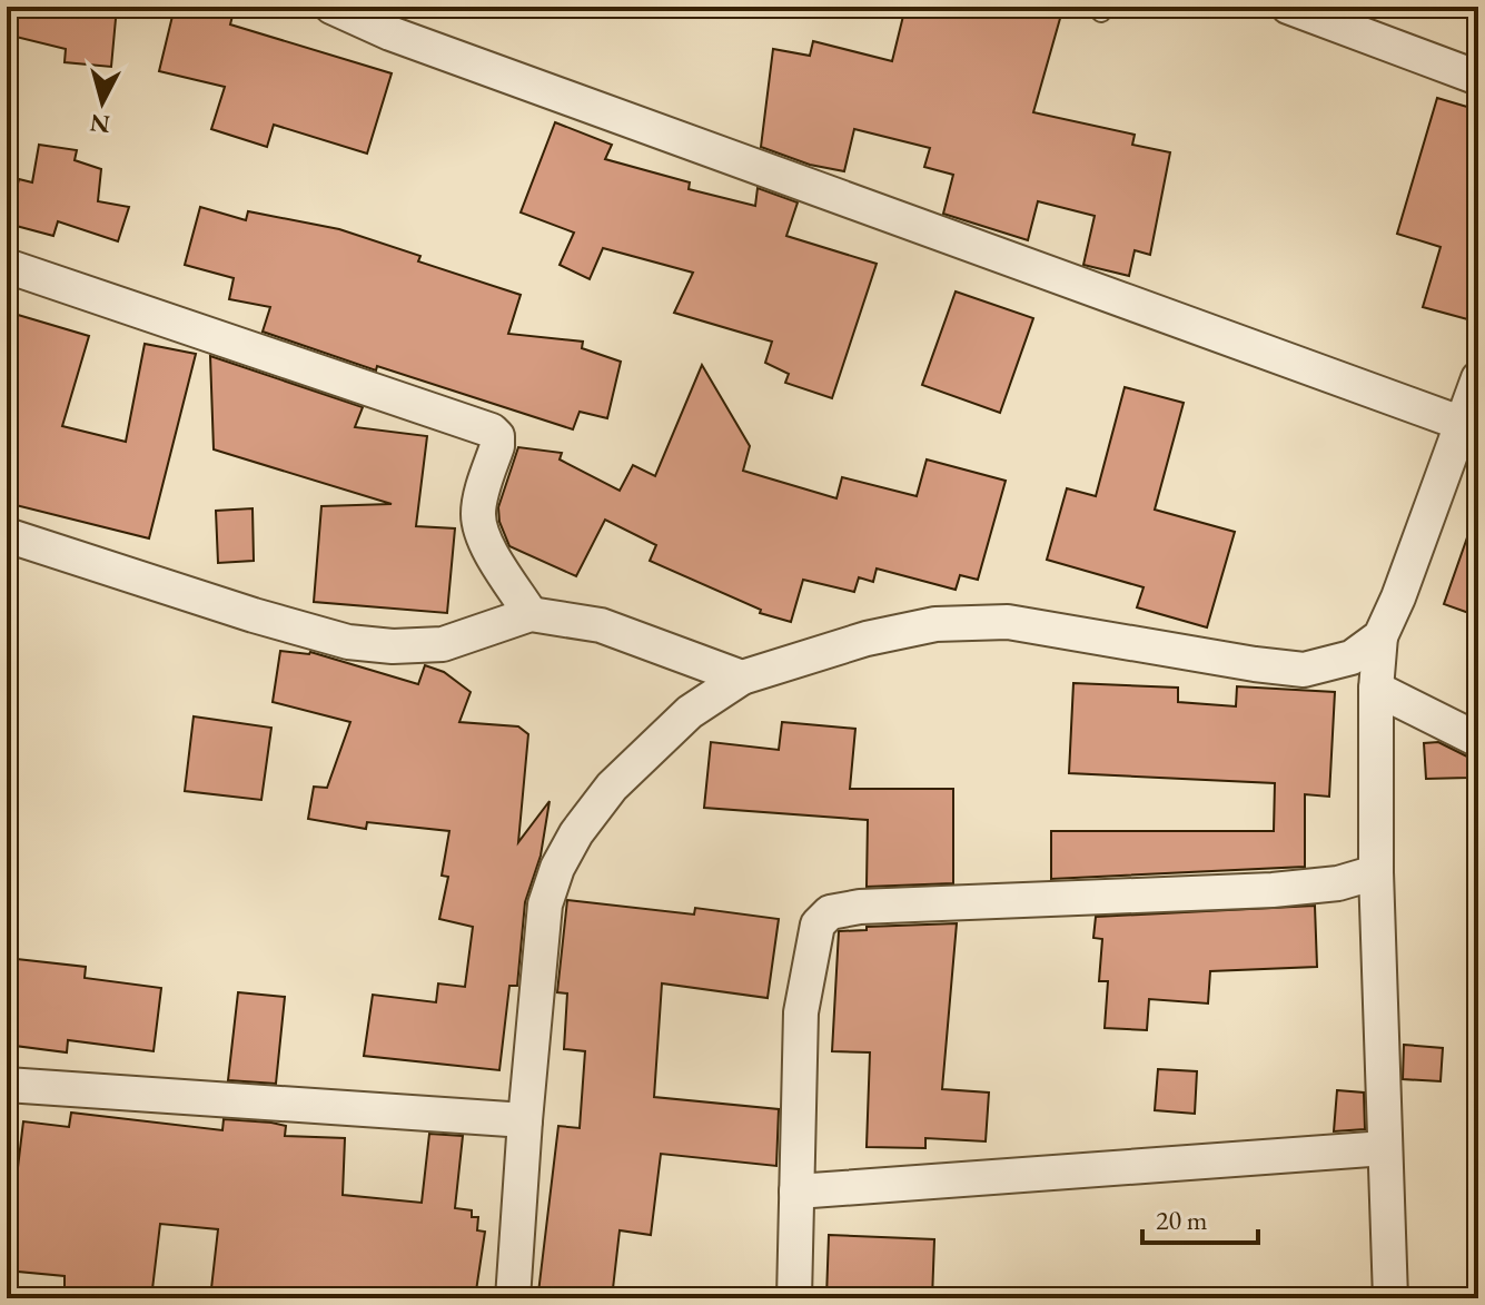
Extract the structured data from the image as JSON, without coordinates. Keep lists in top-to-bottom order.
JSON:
{
  "scale_bar": "20 m",
  "north": "bottom"
}
